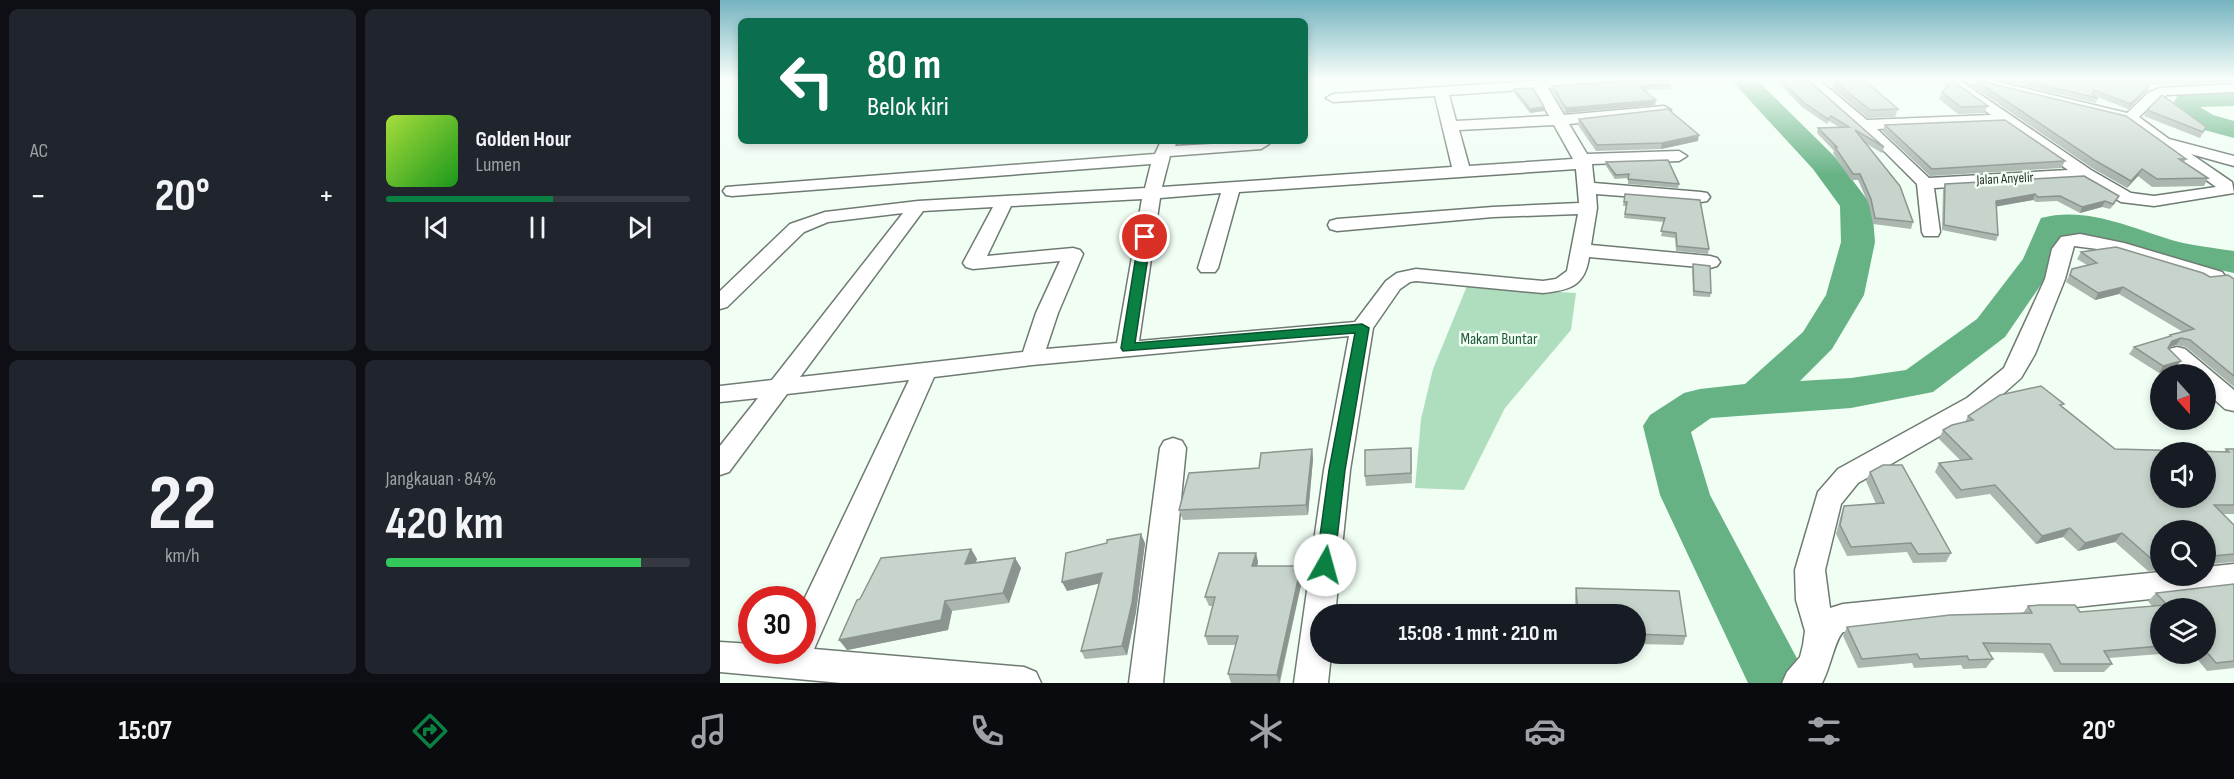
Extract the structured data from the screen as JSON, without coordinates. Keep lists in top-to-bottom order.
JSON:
{
  "streets": {
    "street": ["Jalan Anyelir"]
  },
  "parks": ["Makam Buntar"],
  "north": "bottom",
  "page": {
    "tile": [
      "AC",
      ["22", "km/h"],
      ["Jangkauan · 84%", "420 km"]
    ],
    "turn": ["80 m", "Belok kiri"],
    "song": ["Golden Hour", "Lumen"],
    "heat": ["−", "20°", "+"],
    "limit": "30",
    "trip": "15:08 · 1 mnt · 210 m",
    "tabs": ["15:07", "20°"]
  }
}
